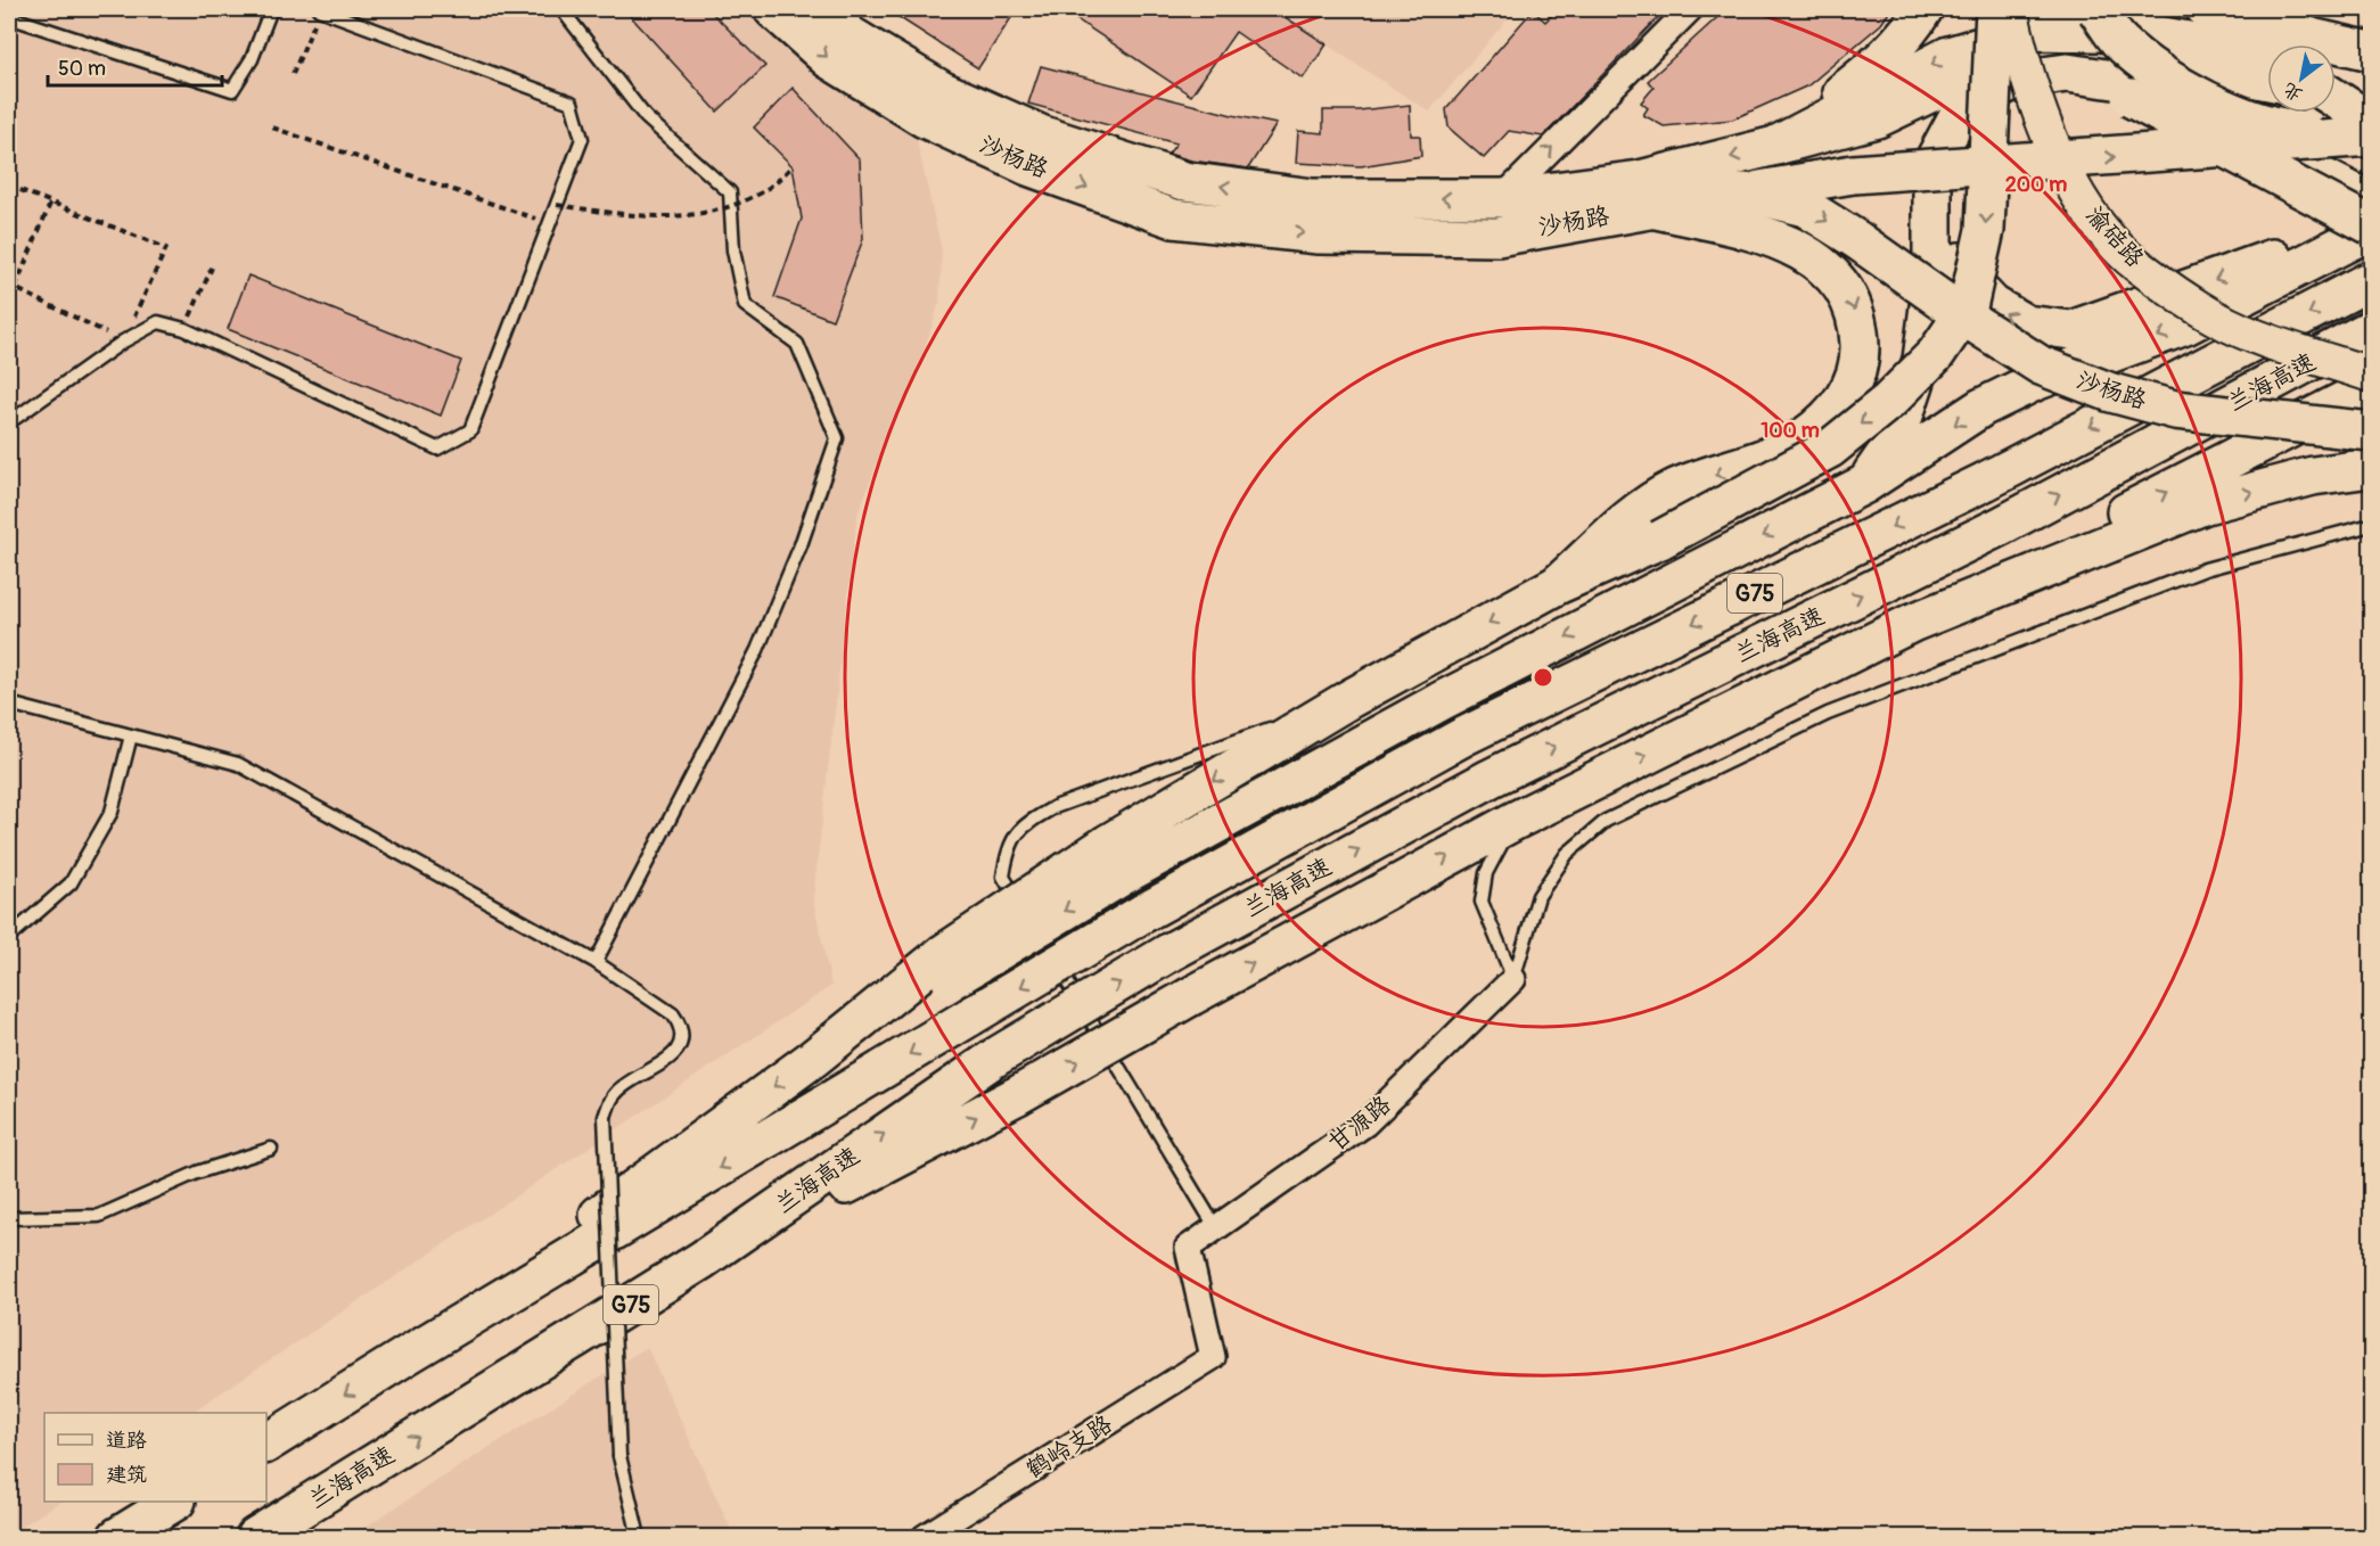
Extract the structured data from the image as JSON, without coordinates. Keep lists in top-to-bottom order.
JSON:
{
  "streets": {
    "main road": [
      "沙杨路",
      "渝碚路",
      "兰海高速",
      "G75"
    ],
    "street": ["甘源路", "鹤岭支路"]
  },
  "crossings": [
    ["甘源路", "鹤岭支路"]
  ],
  "legend": ["道路", "建筑"],
  "scale_bar": "50 m",
  "north": "bottom left",
  "rings": ["200 m", "100 m"]
}
